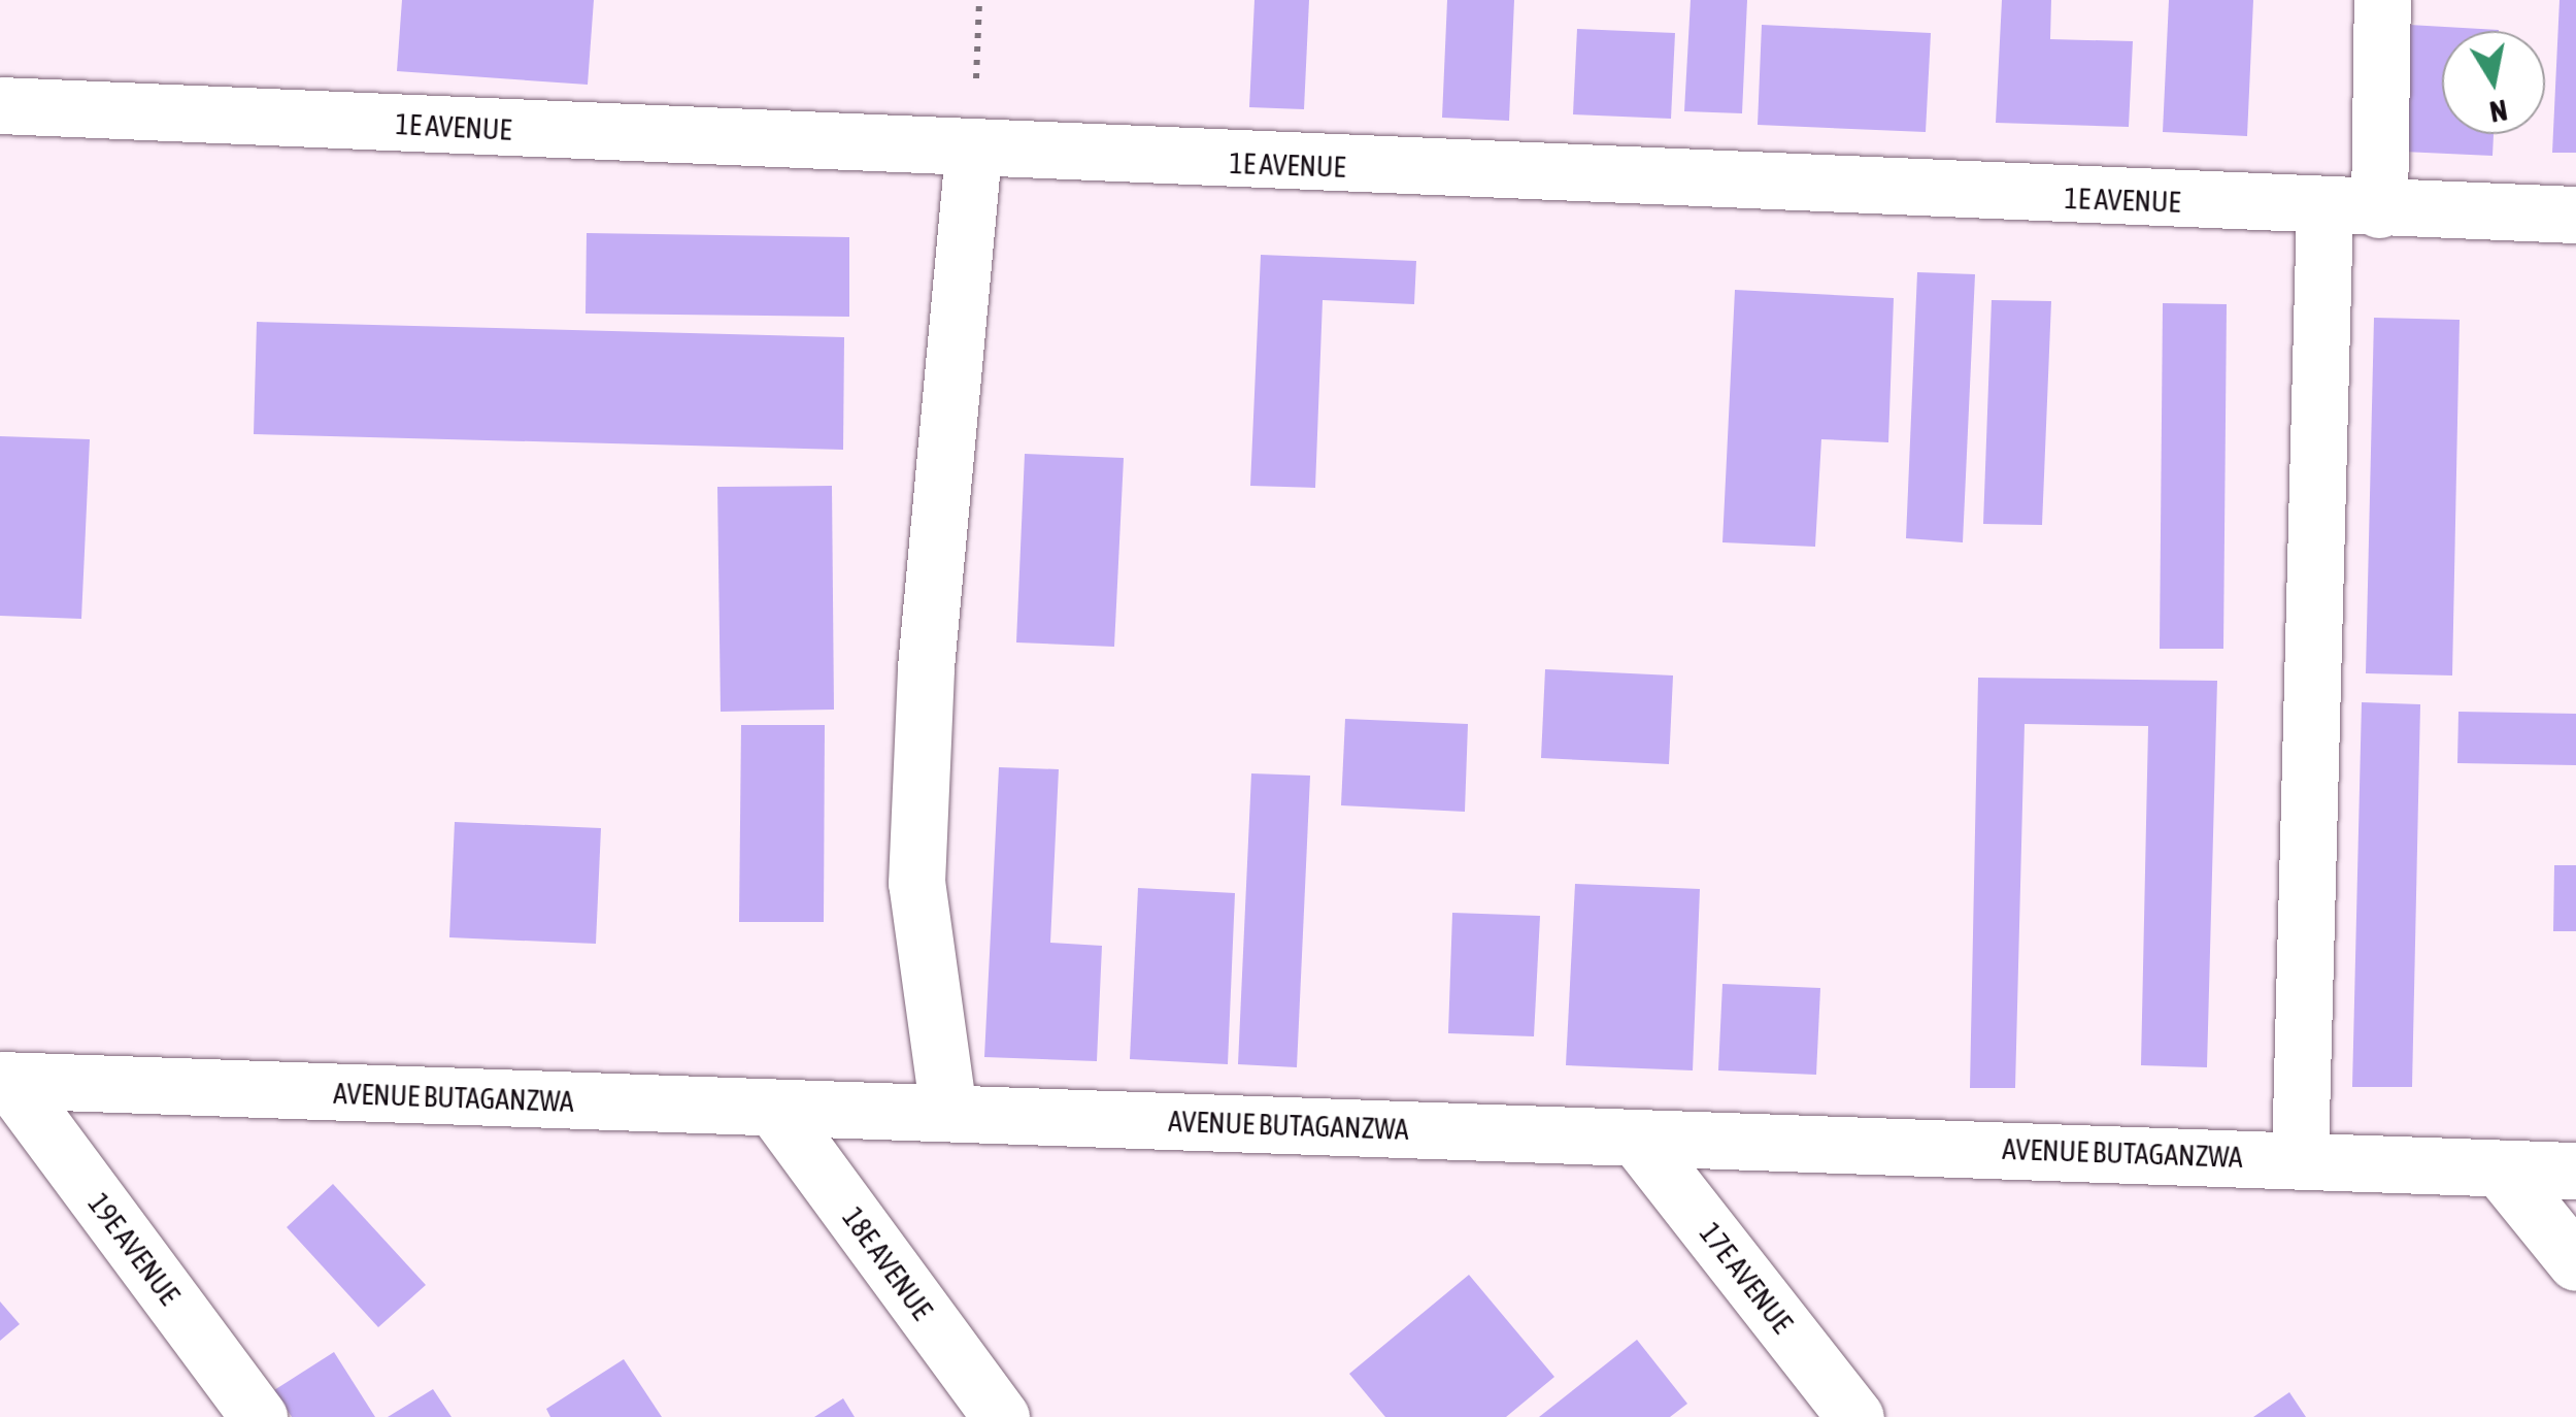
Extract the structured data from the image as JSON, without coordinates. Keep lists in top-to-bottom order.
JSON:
{
  "streets": {
    "street": [
      "1E AVENUE",
      "AVENUE BUTAGANZWA",
      "19E AVENUE",
      "18E AVENUE",
      "17E AVENUE"
    ]
  },
  "crossings": [
    ["AVENUE BUTAGANZWA", "19E AVENUE"],
    ["AVENUE BUTAGANZWA", "18E AVENUE"],
    ["AVENUE BUTAGANZWA", "17E AVENUE"]
  ],
  "north": "bottom"
}
